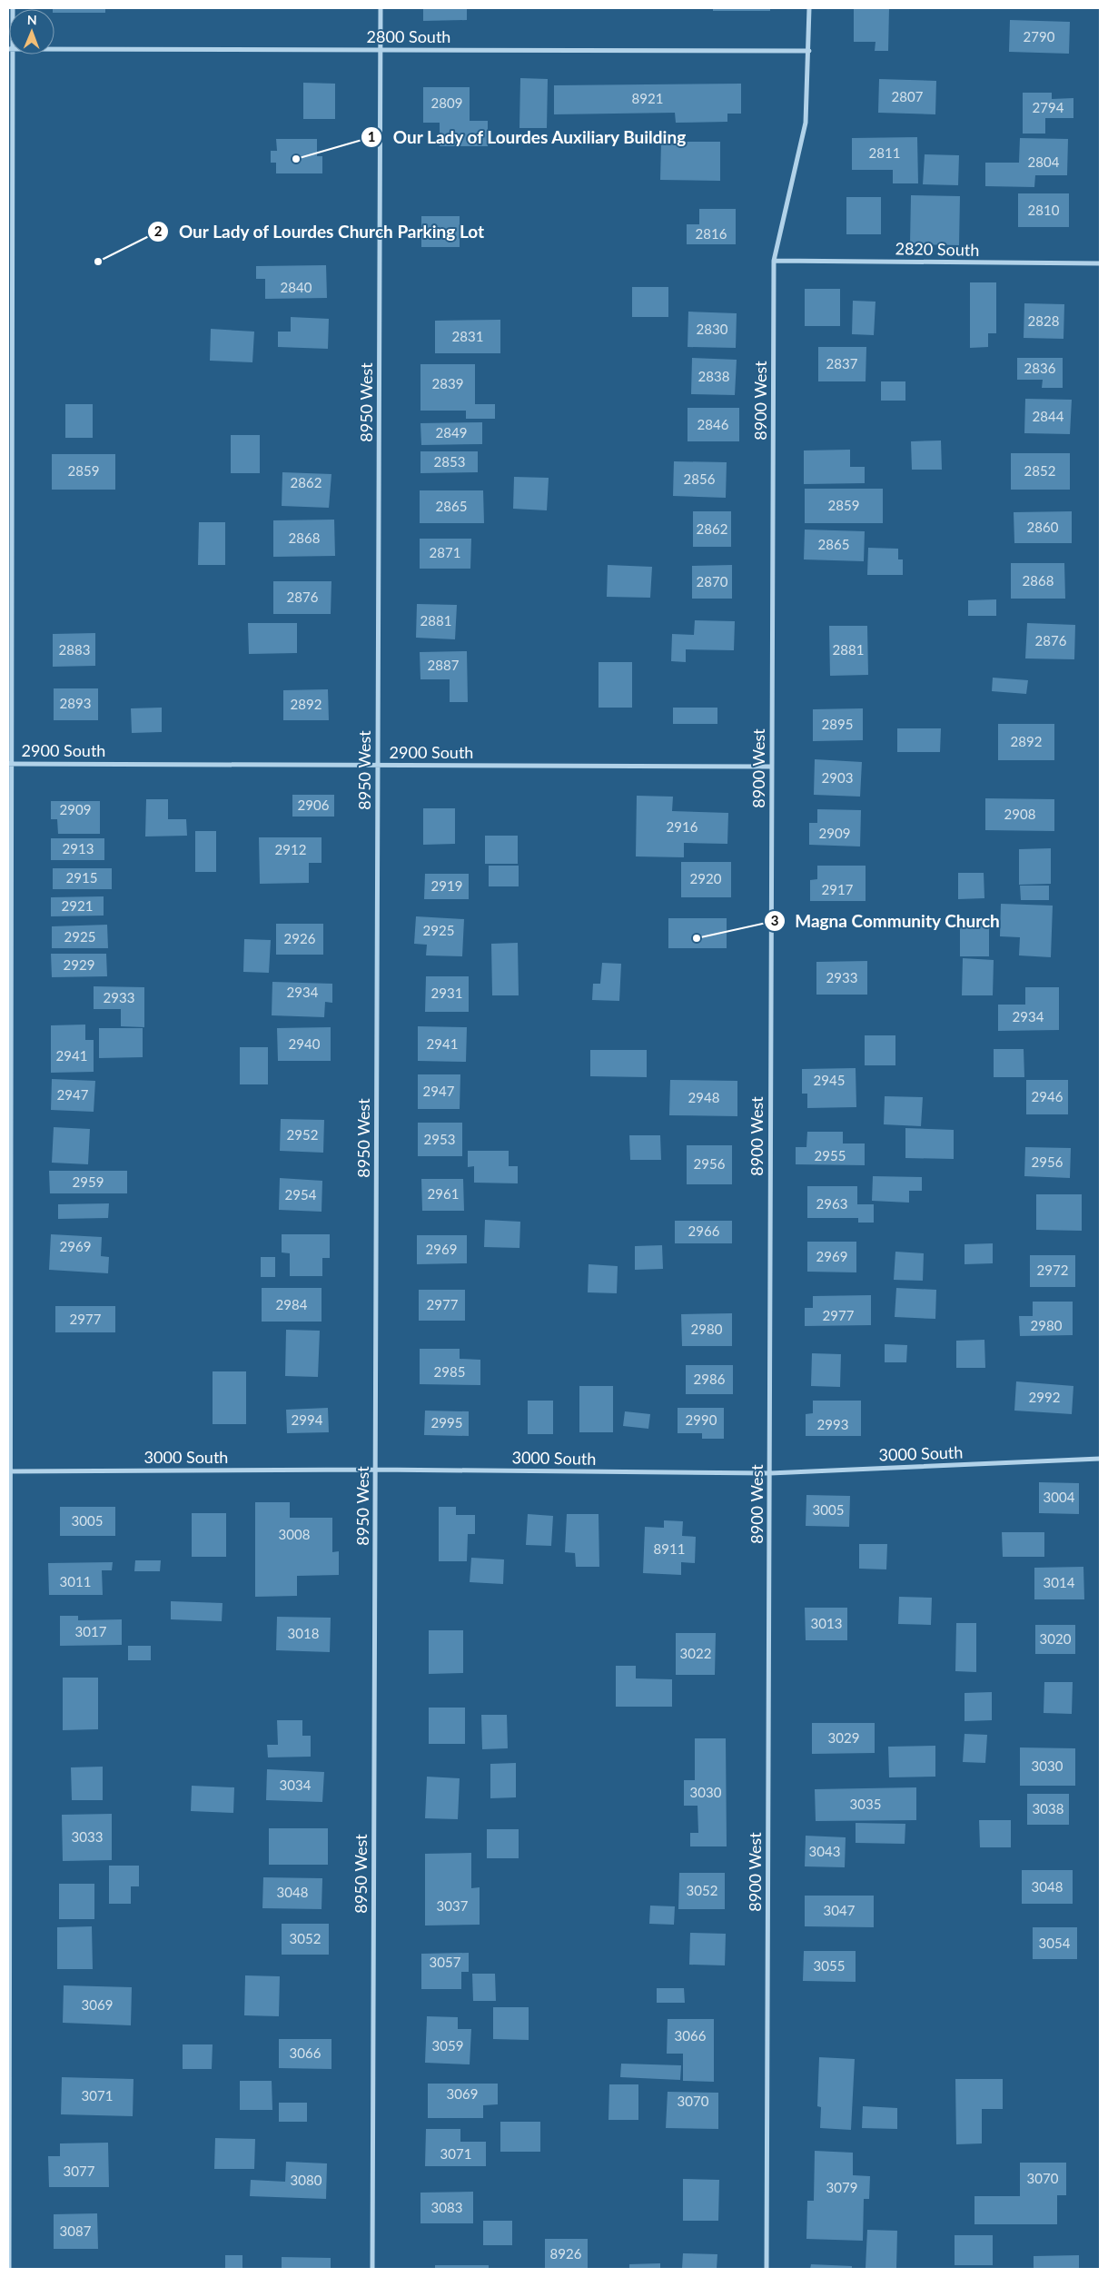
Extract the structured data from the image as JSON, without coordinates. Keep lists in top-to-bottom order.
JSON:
{
  "streets": {
    "street": [
      "2800 South",
      "2820 South",
      "8900 West",
      "8950 West",
      "2900 South",
      "3000 South"
    ]
  },
  "crossings": [
    ["2800 South", "8900 West"],
    ["2800 South", "8950 West"],
    ["2820 South", "8900 West"],
    ["8900 West", "2900 South"],
    ["8900 West", "3000 South"],
    ["8950 West", "2900 South"],
    ["8950 West", "3000 South"]
  ],
  "places": ["Our Lady of Lourdes Auxiliary Building", "Our Lady of Lourdes Church Parking Lot", "Magna Community Church"],
  "house_numbers": [
    "2790",
    "2807",
    "8921",
    "2809",
    "2794",
    "2811",
    "2804",
    "2810",
    "2816",
    "2840",
    "2828",
    "2830",
    "2831",
    "2837",
    "2836",
    "2838",
    "2839",
    "2844",
    "2846",
    "2849",
    "2853",
    "2859",
    "2852",
    "2856",
    "2862",
    "2859",
    "2865",
    "2860",
    "2862",
    "2868",
    "2865",
    "2871",
    "2868",
    "2870",
    "2876",
    "2881",
    "2876",
    "2883",
    "2881",
    "2887",
    "2893",
    "2892",
    "2895",
    "2892",
    "2903",
    "2906",
    "2909",
    "2908",
    "2916",
    "2909",
    "2913",
    "2912",
    "2915",
    "2920",
    "2919",
    "2917",
    "2921",
    "2925",
    "2925",
    "2926",
    "2929",
    "2933",
    "2934",
    "2931",
    "2933",
    "2934",
    "2940",
    "2941",
    "2941",
    "2945",
    "2947",
    "2947",
    "2946",
    "2948",
    "2952",
    "2953",
    "2955",
    "2956",
    "2956",
    "2959",
    "2961",
    "2954",
    "2963",
    "2966",
    "2969",
    "2969",
    "2969",
    "2972",
    "2984",
    "2977",
    "2977",
    "2977",
    "2980",
    "2980",
    "2985",
    "2986",
    "2992",
    "2994",
    "2990",
    "2995",
    "2993",
    "3004",
    "3005",
    "3005",
    "3008",
    "8911",
    "3011",
    "3014",
    "3013",
    "3017",
    "3018",
    "3020",
    "3022",
    "3029",
    "3030",
    "3034",
    "3030",
    "3035",
    "3038",
    "3033",
    "3043",
    "3048",
    "3052",
    "3048",
    "3037",
    "3047",
    "3052",
    "3054",
    "3057",
    "3055",
    "3069",
    "3066",
    "3059",
    "3066",
    "3069",
    "3071",
    "3070",
    "3071",
    "3077",
    "3070",
    "3080",
    "3079",
    "3083",
    "3087",
    "8926"
  ],
  "north": "top"
}
